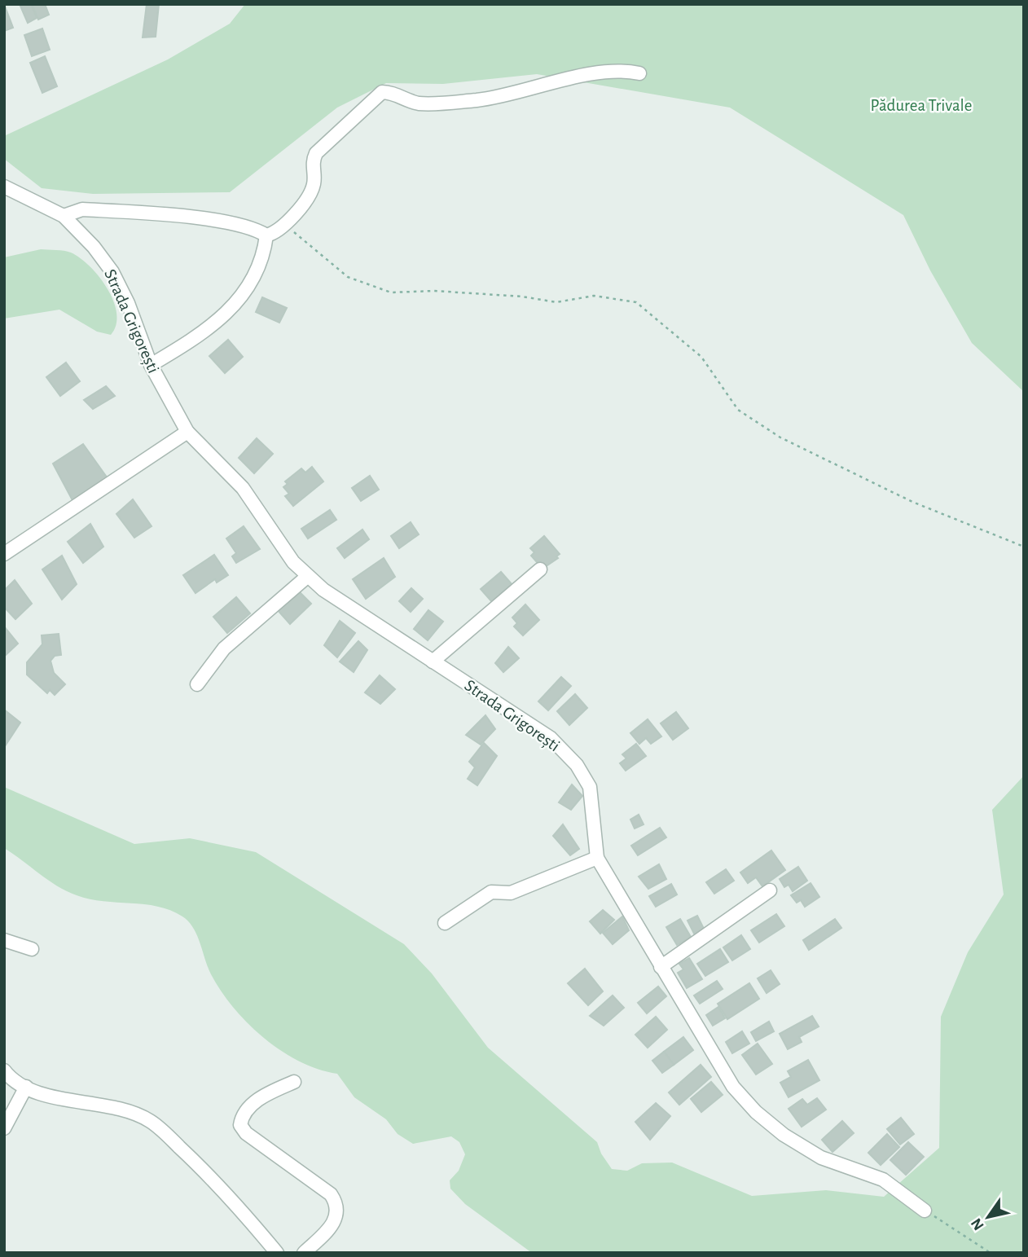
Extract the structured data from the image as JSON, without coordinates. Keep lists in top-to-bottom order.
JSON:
{
  "streets": {
    "street": ["Strada Grigorești"]
  },
  "parks": ["Pădurea Trivale"],
  "north": "bottom left"
}
